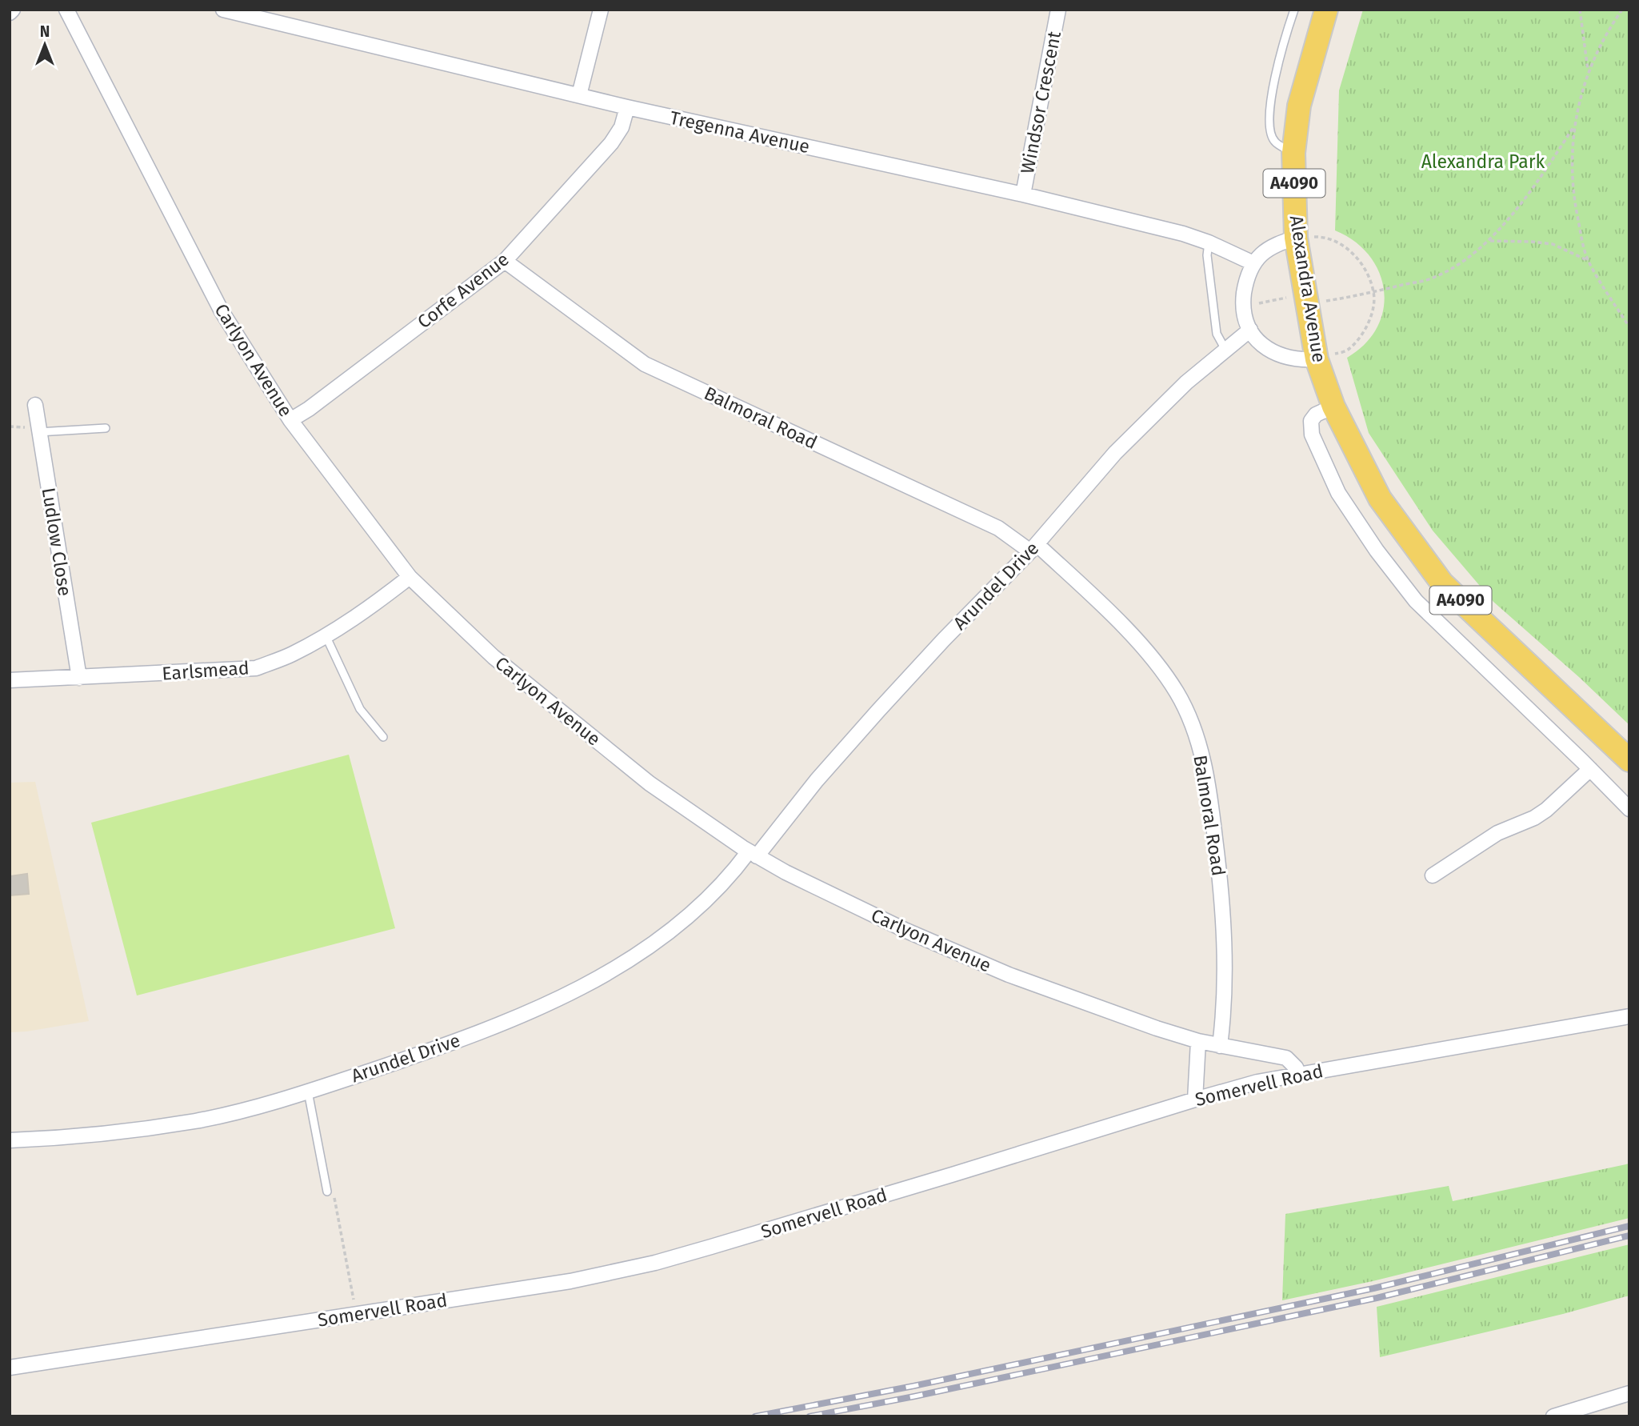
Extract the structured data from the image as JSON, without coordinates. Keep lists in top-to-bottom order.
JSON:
{
  "streets": {
    "main road": ["A4090", "Alexandra Avenue"],
    "street": [
      "Windsor Crescent",
      "Tregenna Avenue",
      "Corfe Avenue",
      "Carlyon Avenue",
      "Balmoral Road",
      "Ludlow Close",
      "Arundel Drive",
      "Earlsmead",
      "Somervell Road"
    ]
  },
  "crossings": [
    ["Windsor Crescent", "Tregenna Avenue"],
    ["Tregenna Avenue", "Corfe Avenue"],
    ["Corfe Avenue", "Carlyon Avenue"],
    ["Corfe Avenue", "Balmoral Road"],
    ["Carlyon Avenue", "Balmoral Road"],
    ["Carlyon Avenue", "Arundel Drive"],
    ["Carlyon Avenue", "Earlsmead"],
    ["Carlyon Avenue", "Somervell Road"],
    ["Balmoral Road", "Arundel Drive"],
    ["Ludlow Close", "Earlsmead"]
  ],
  "parks": ["Alexandra Park"],
  "north": "top"
}
